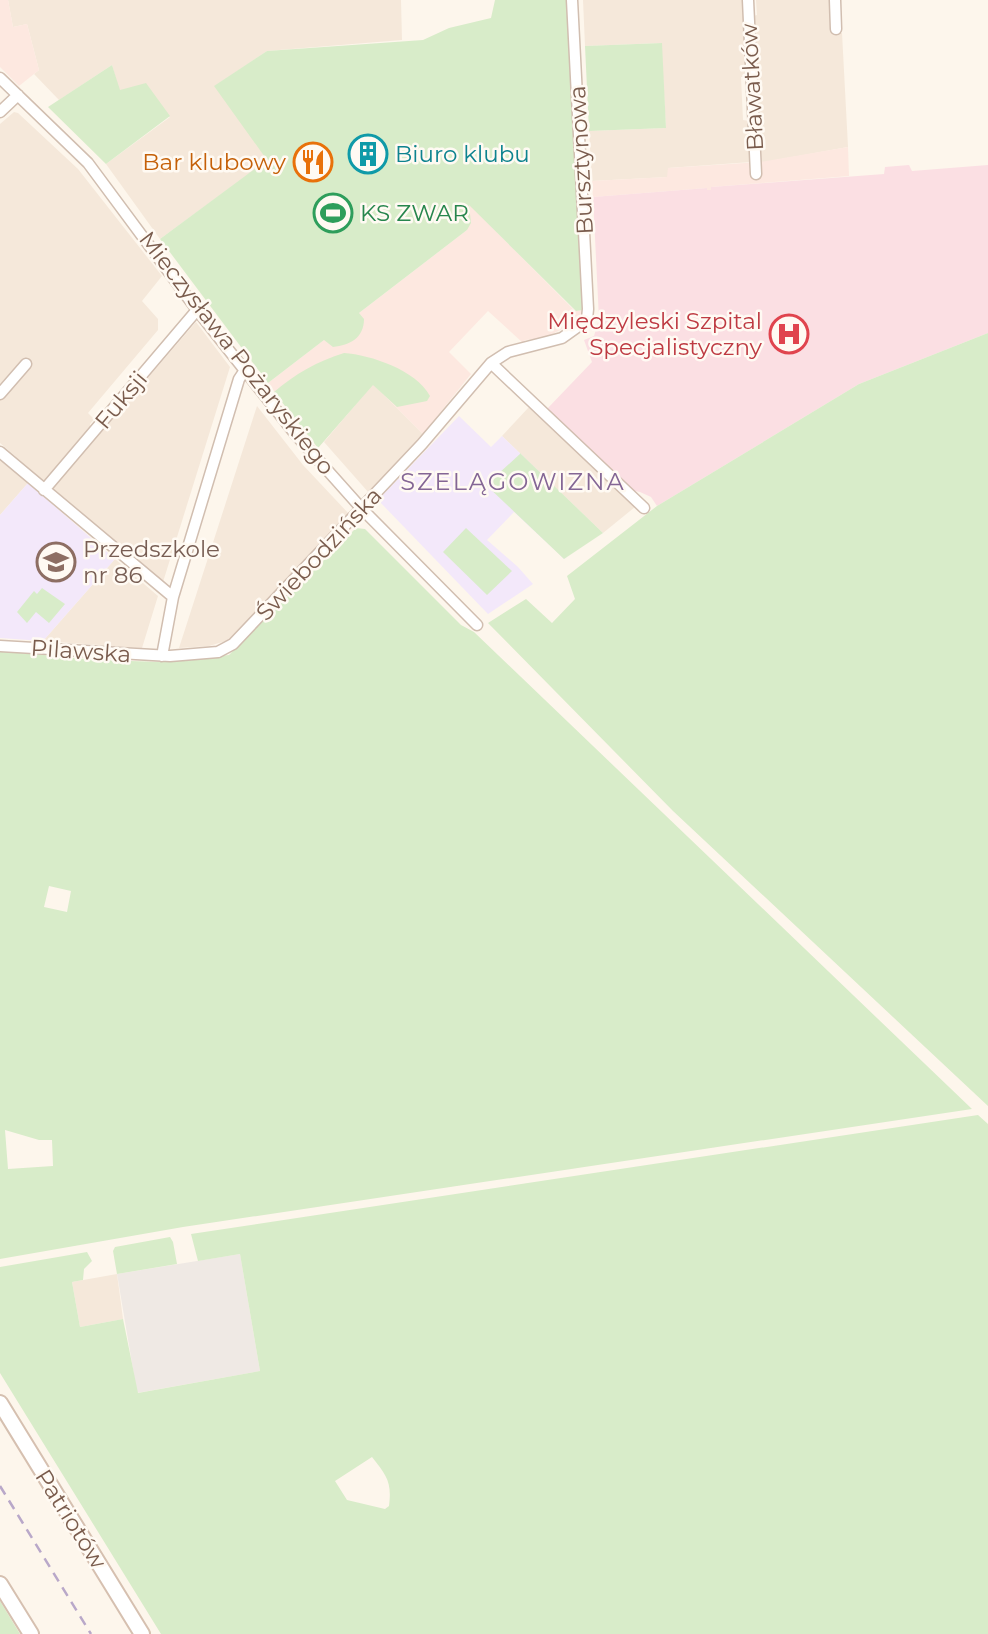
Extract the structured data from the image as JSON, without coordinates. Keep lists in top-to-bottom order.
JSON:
{
  "streets": {
    "main road": ["Patriotów"],
    "street": [
      "Bławatków",
      "Bursztynowa",
      "Mieczysława Pożaryskiego",
      "Fuksji",
      "Świebodzińska",
      "Pilawska"
    ]
  },
  "crossings": [
    ["Bursztynowa", "Świebodzińska"],
    ["Mieczysława Pożaryskiego", "Fuksji"],
    ["Mieczysława Pożaryskiego", "Świebodzińska"],
    ["Świebodzińska", "Pilawska"]
  ],
  "districts": ["SZELĄGOWIZNA"],
  "places": {
    "building": ["Biuro klubu"],
    "restaurant": ["Bar klubowy"],
    "sports": ["KS ZWAR"],
    "hospital": ["Międzyleski Szpital Specjalistyczny"],
    "school or university": ["Przedszkole nr 86"]
  }
}
